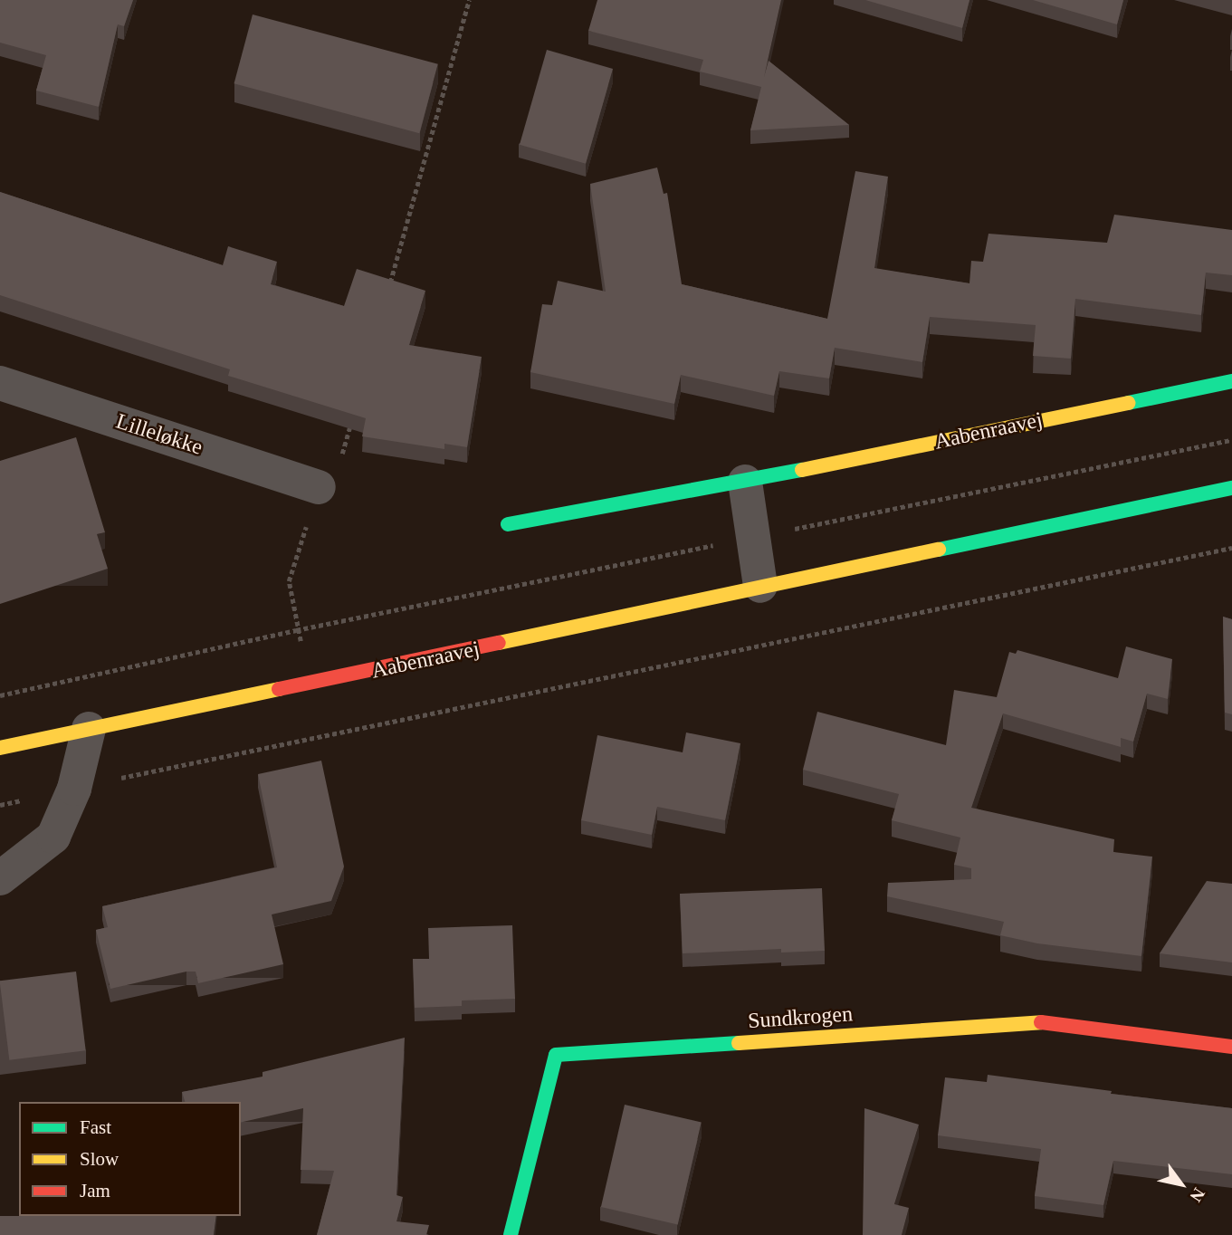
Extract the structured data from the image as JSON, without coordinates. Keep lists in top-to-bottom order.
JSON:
{
  "streets": {
    "street": ["Aabenraavej", "Lilleløkke", "Sundkrogen"]
  },
  "legend": ["Fast", "Slow", "Jam"],
  "north": "bottom right"
}
